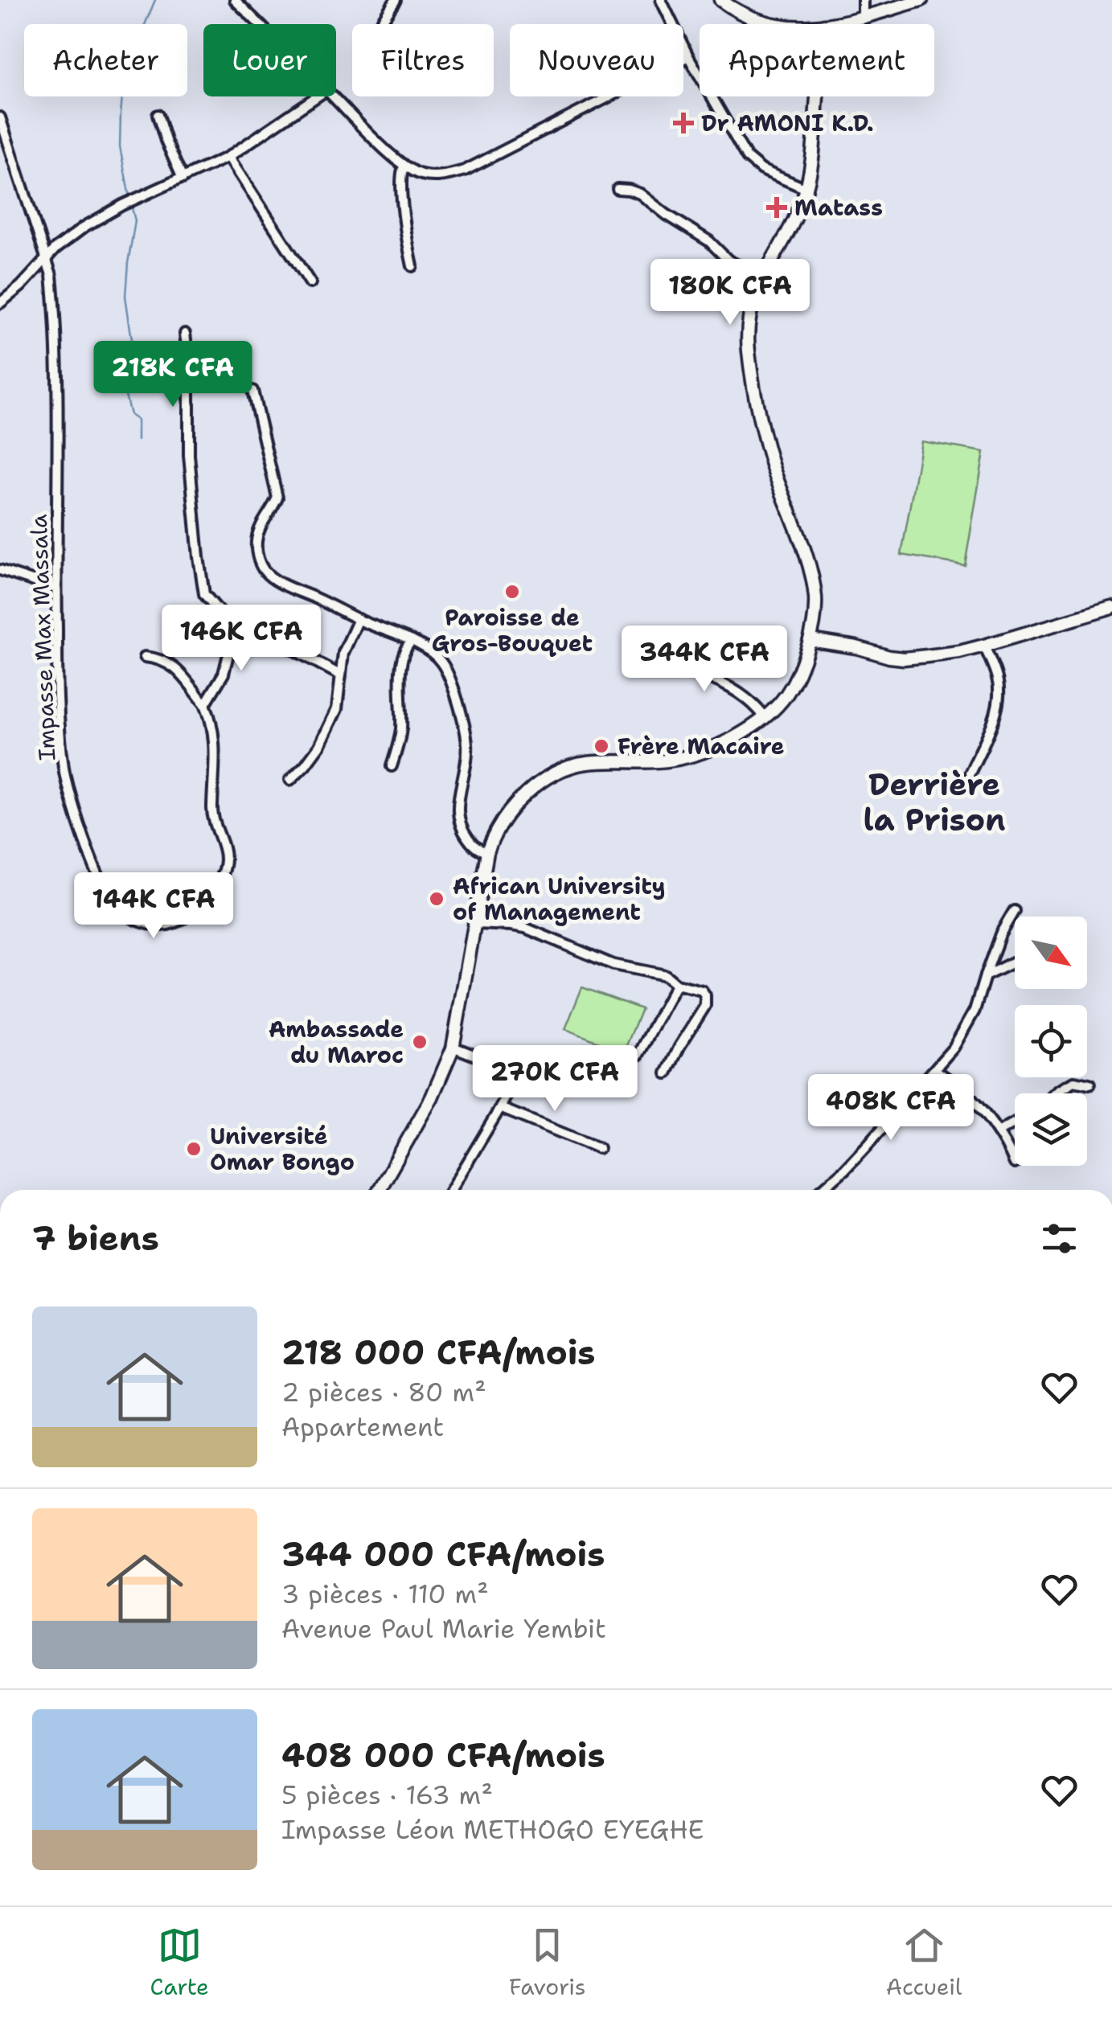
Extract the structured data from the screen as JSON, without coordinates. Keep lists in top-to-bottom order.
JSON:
{
  "streets": {
    "street": ["Impasse Max Massala"]
  },
  "districts": ["Derrière la Prison"],
  "places": {
    "health": ["Dr AMONI K.D.", "Matass"],
    "other": [
      "Paroisse de Gros-Bouquet",
      "Frère Macaire",
      "African University of Management",
      "Ambassade du Maroc",
      "Université Omar Bongo"
    ]
  },
  "north": "bottom right",
  "page": {
    "chip": [
      "Acheter",
      "Louer",
      "Filtres",
      "Nouveau",
      "Appartement"
    ],
    "price": [
      "180K CFA",
      "218K CFA",
      "146K CFA",
      "344K CFA",
      "144K CFA",
      "270K CFA",
      "408K CFA"
    ],
    "heading": "7 biens",
    "list": [
      {
        "name": "218 000 CFA/mois",
        "note": "2 pièces · 80 m² · Appartement"
      },
      {
        "name": "344 000 CFA/mois",
        "note": "3 pièces · 110 m² · Avenue Paul Marie Yembit"
      },
      {
        "name": "408 000 CFA/mois",
        "note": "5 pièces · 163 m² · Impasse Léon METHOGO EYEGHE"
      }
    ],
    "tabs": ["Carte", "Favoris", "Accueil"]
  }
}
